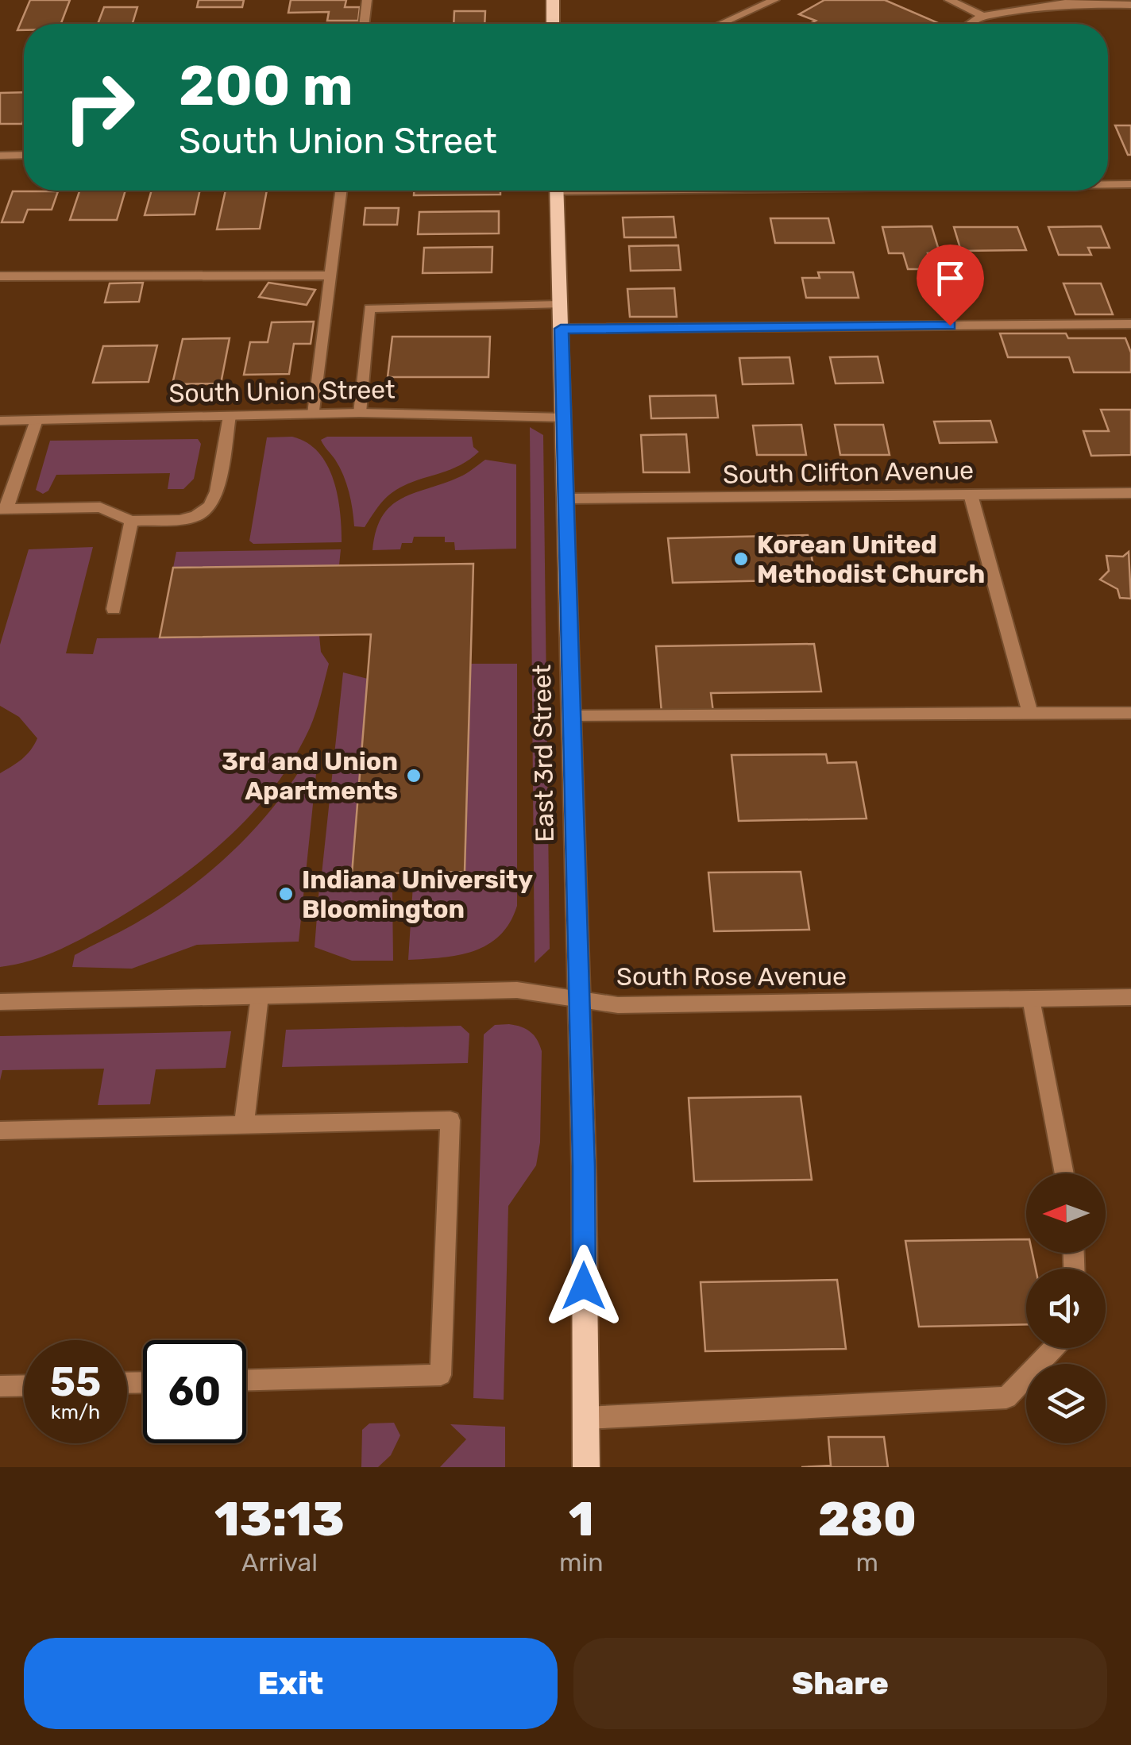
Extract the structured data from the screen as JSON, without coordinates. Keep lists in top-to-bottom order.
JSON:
{
  "streets": {
    "main road": ["East 3rd Street"],
    "street": ["South Union Street", "South Clifton Avenue", "South Rose Avenue"]
  },
  "crossings": [
    ["South Union Street", "East 3rd Street"],
    ["South Clifton Avenue", "East 3rd Street"],
    ["East 3rd Street", "South Rose Avenue"]
  ],
  "places": ["Korean United Methodist Church", "3rd and Union Apartments", "Indiana University Bloomington"],
  "north": "left",
  "page": {
    "turn": ["200 m", "South Union Street"],
    "speed": "55 km/h",
    "limit": "60",
    "eta": [
      "13:13",
      "Arrival",
      "1",
      "min",
      "280",
      "m"
    ],
    "buttons": ["Exit", "Share"]
  }
}
